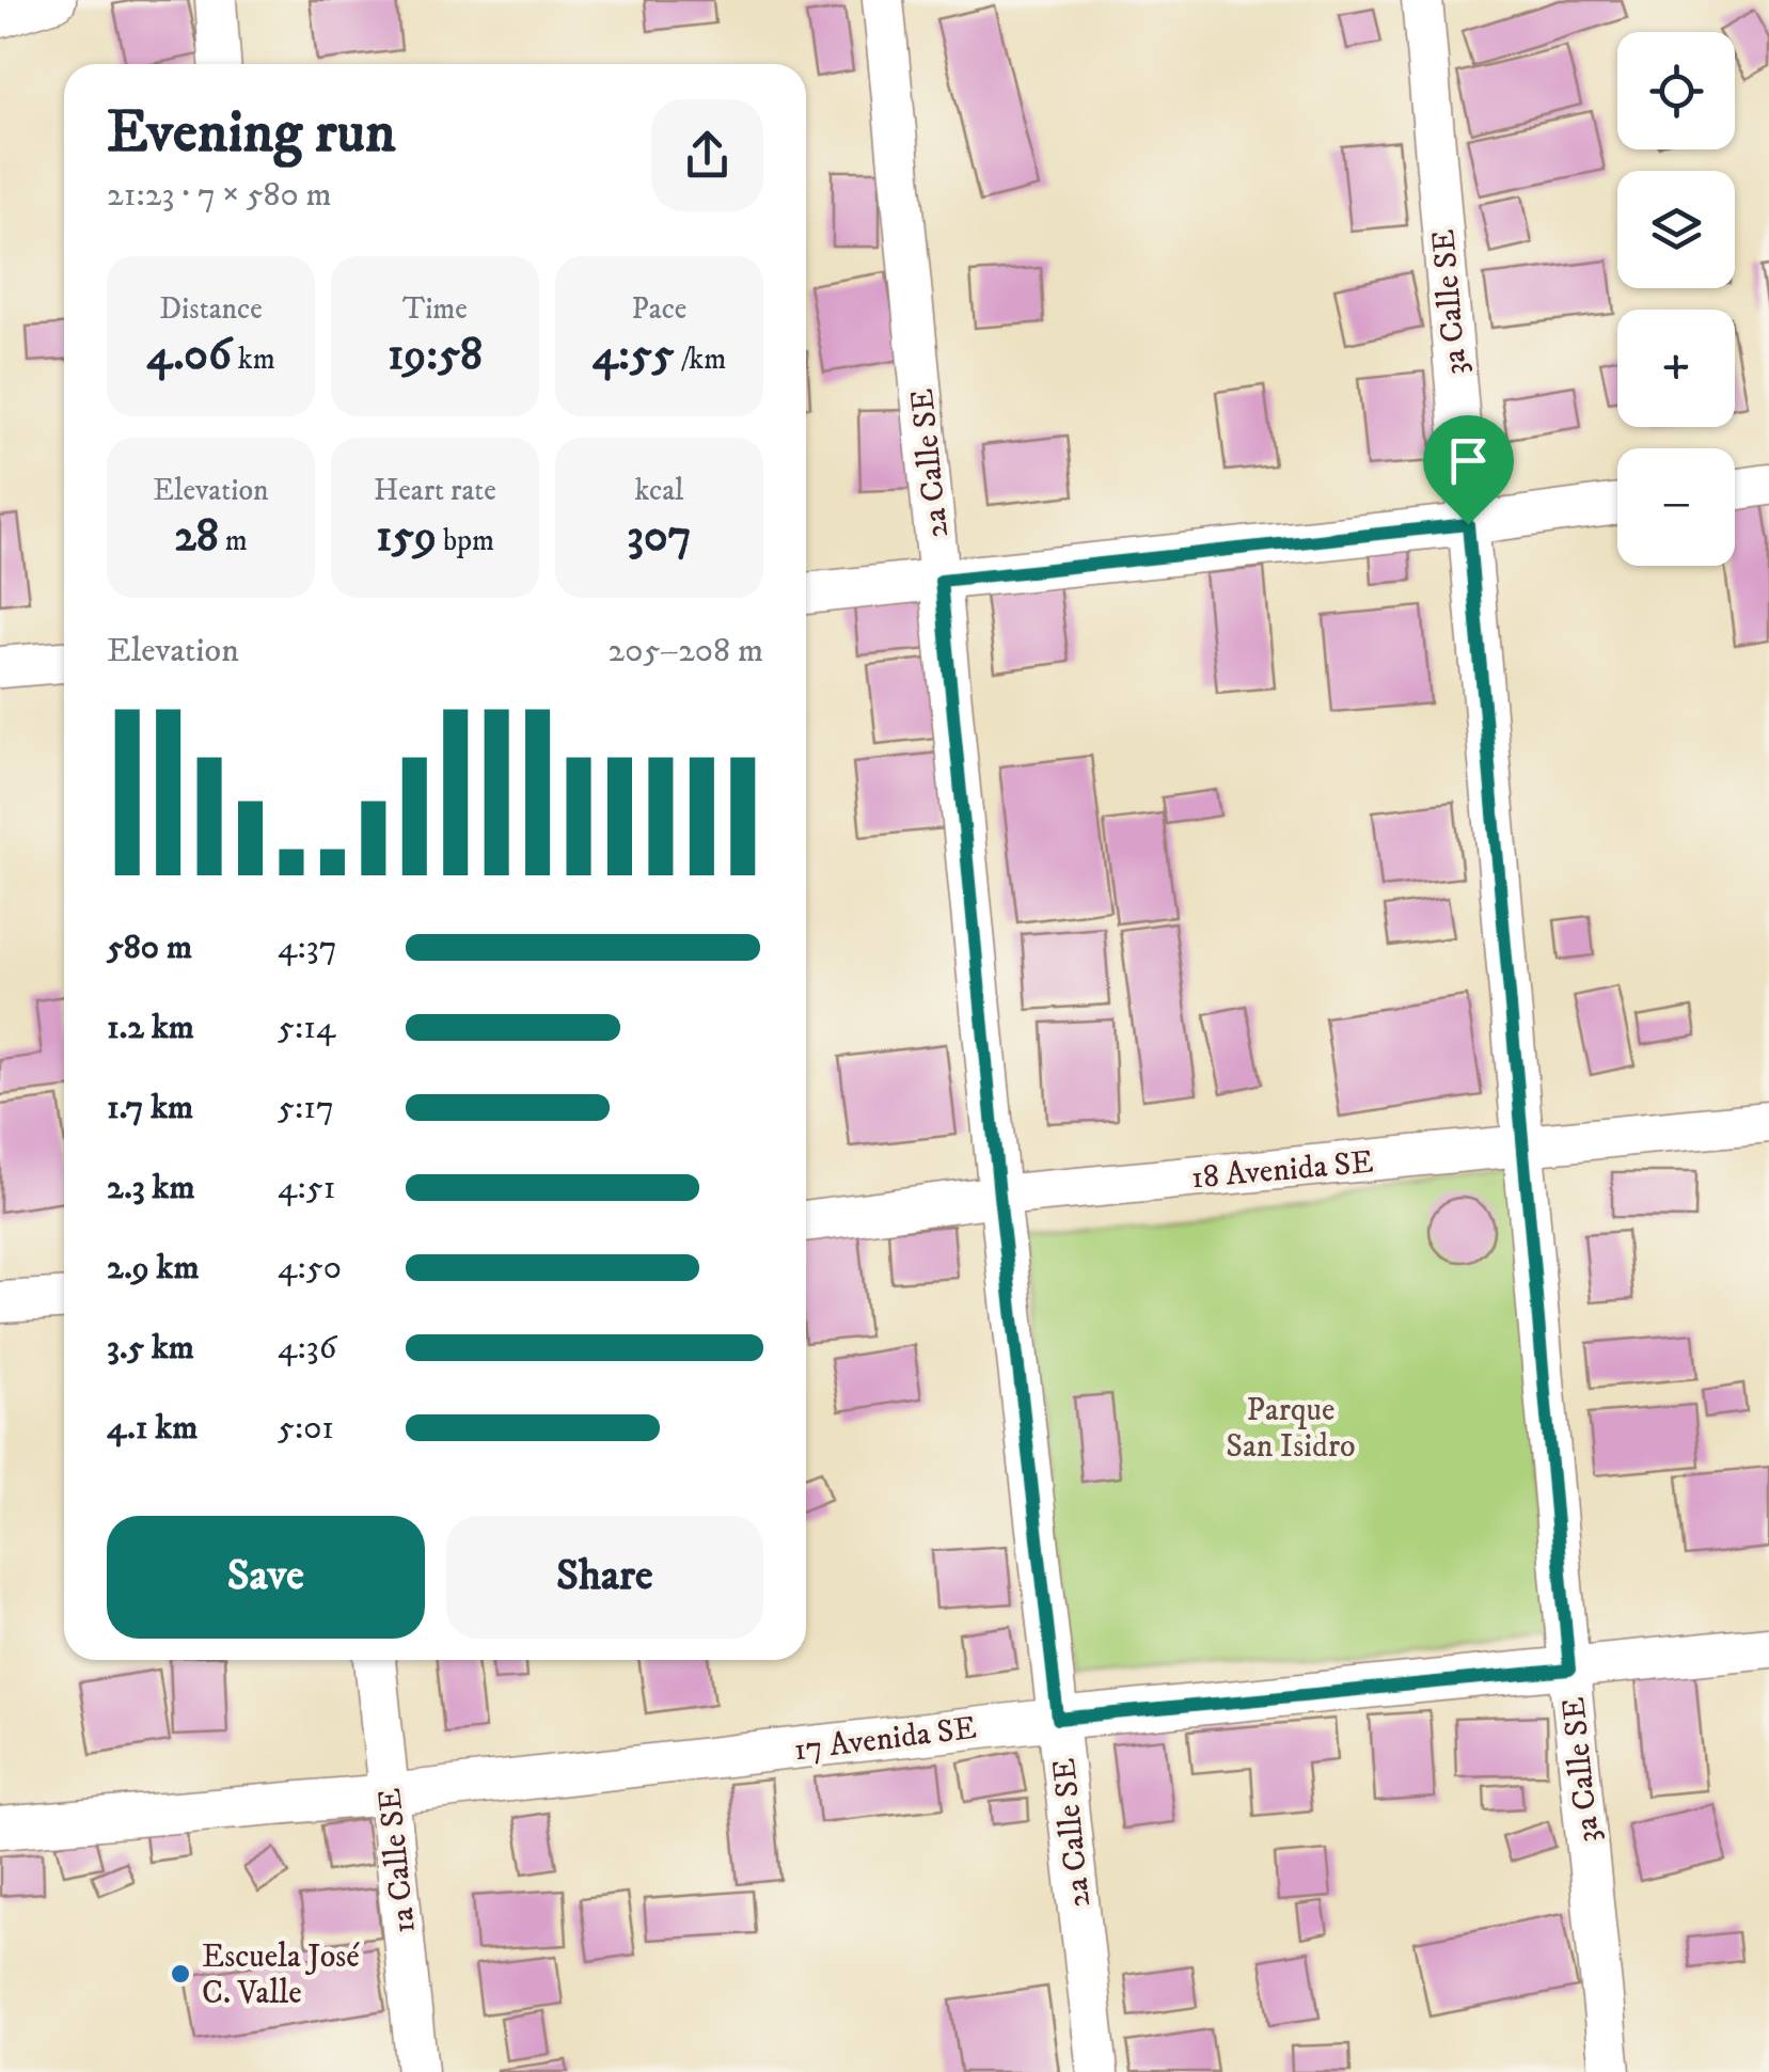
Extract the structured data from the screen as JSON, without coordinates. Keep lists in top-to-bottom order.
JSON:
{
  "streets": {
    "street": [
      "3a Calle SE",
      "2a Calle SE",
      "18 Avenida SE",
      "17 Avenida SE",
      "1a Calle SE"
    ]
  },
  "crossings": [
    ["3a Calle SE", "18 Avenida SE"],
    ["3a Calle SE", "17 Avenida SE"],
    ["2a Calle SE", "18 Avenida SE"],
    ["2a Calle SE", "17 Avenida SE"],
    ["17 Avenida SE", "1a Calle SE"]
  ],
  "parks": ["Parque San Isidro"],
  "places": ["Escuela José C. Valle"],
  "page": {
    "map_buttons": ["+", "−"],
    "heading": ["Evening run", "21:23 · 7 × 580 m"],
    "stats": [
      ["Distance", "4.06 km"],
      ["Time", "19:58"],
      ["Pace", "4:55 /km"],
      ["Elevation", "28 m"],
      ["Heart rate", "159 bpm"],
      ["kcal", "307"]
    ],
    "chart": ["Elevation", "205–208 m"],
    "list": [
      {
        "name": "580 m",
        "note": "4:37"
      },
      {
        "name": "1.2 km",
        "note": "5:14"
      },
      {
        "name": "1.7 km",
        "note": "5:17"
      },
      {
        "name": "2.3 km",
        "note": "4:51"
      },
      {
        "name": "2.9 km",
        "note": "4:50"
      },
      {
        "name": "3.5 km",
        "note": "4:36"
      },
      {
        "name": "4.1 km",
        "note": "5:01"
      }
    ],
    "buttons": ["Save", "Share"]
  }
}
